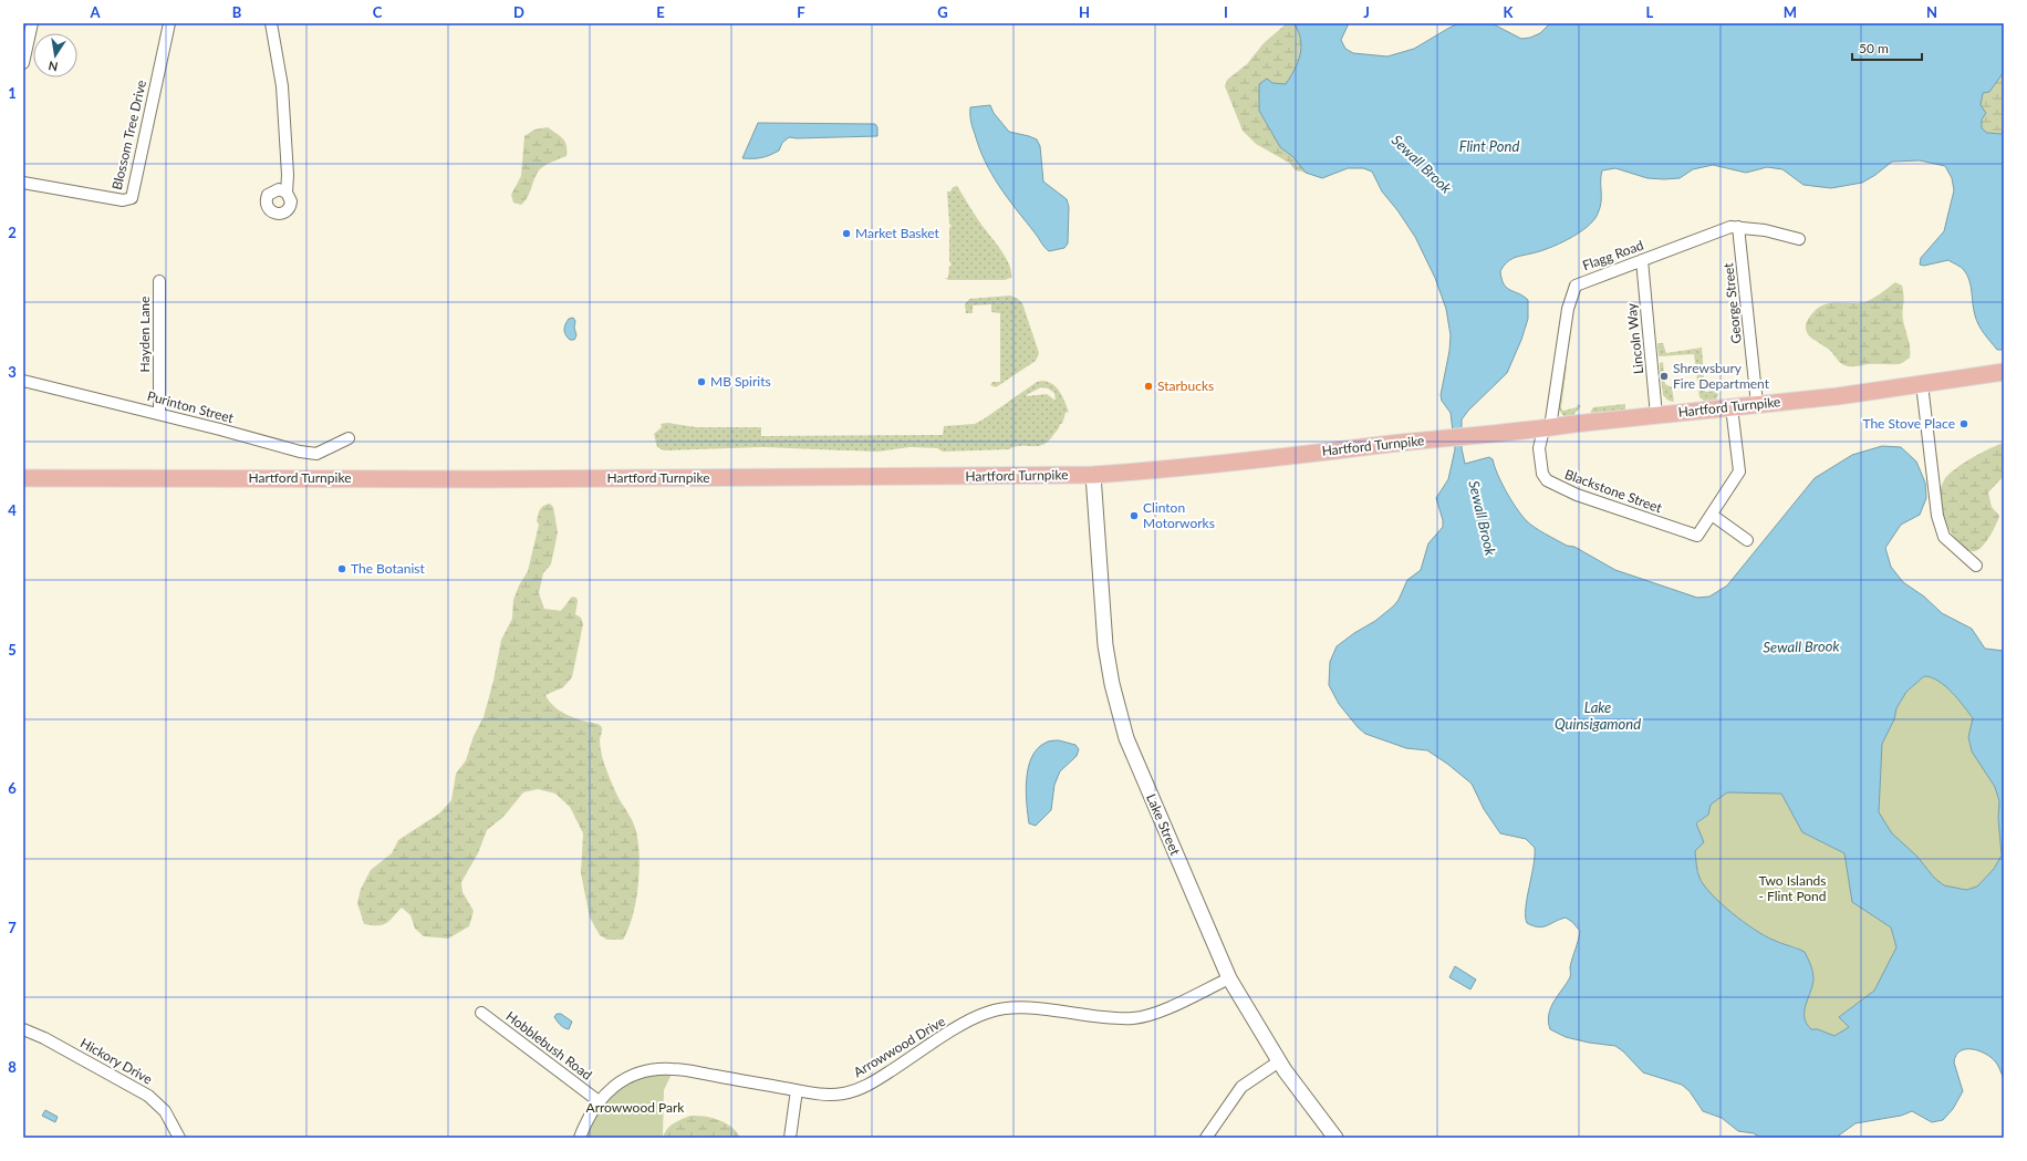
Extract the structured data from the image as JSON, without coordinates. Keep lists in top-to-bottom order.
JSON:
{
  "streets": {
    "main road": ["Hartford Turnpike", "Lake Street"],
    "street": [
      "Blossom Tree Drive",
      "Flagg Road",
      "George Street",
      "Hayden Lane",
      "Lincoln Way",
      "Purinton Street",
      "Blackstone Street",
      "Hobblebush Road",
      "Arrowwood Drive",
      "Hickory Drive"
    ]
  },
  "crossings": [
    ["Flagg Road", "George Street"],
    ["Flagg Road", "Lincoln Way"],
    ["Flagg Road", "Hartford Turnpike"],
    ["Flagg Road", "Blackstone Street"],
    ["George Street", "Hartford Turnpike"],
    ["Hayden Lane", "Purinton Street"],
    ["Lincoln Way", "Hartford Turnpike"],
    ["Hartford Turnpike", "Blackstone Street"],
    ["Hartford Turnpike", "Lake Street"],
    ["Lake Street", "Arrowwood Drive"],
    ["Hobblebush Road", "Arrowwood Drive"]
  ],
  "water": ["Flint Pond", "Sewall Brook", "Lake Quinsigamond"],
  "parks": ["Two Islands - Flint Pond", "Arrowwood Park"],
  "places": [
    "Market Basket",
    "Shrewsbury Fire Department",
    "MB Spirits",
    "Starbucks",
    "The Stove Place",
    "Clinton Motorworks",
    "The Botanist"
  ],
  "scale_bar": "50 m",
  "north": "bottom",
  "grid": {
    "columns": [
      "A",
      "B",
      "C",
      "D",
      "E",
      "F",
      "G",
      "H",
      "I",
      "J",
      "K",
      "L",
      "M",
      "N"
    ],
    "rows": [
      "1",
      "2",
      "3",
      "4",
      "5",
      "6",
      "7",
      "8"
    ]
  }
}
